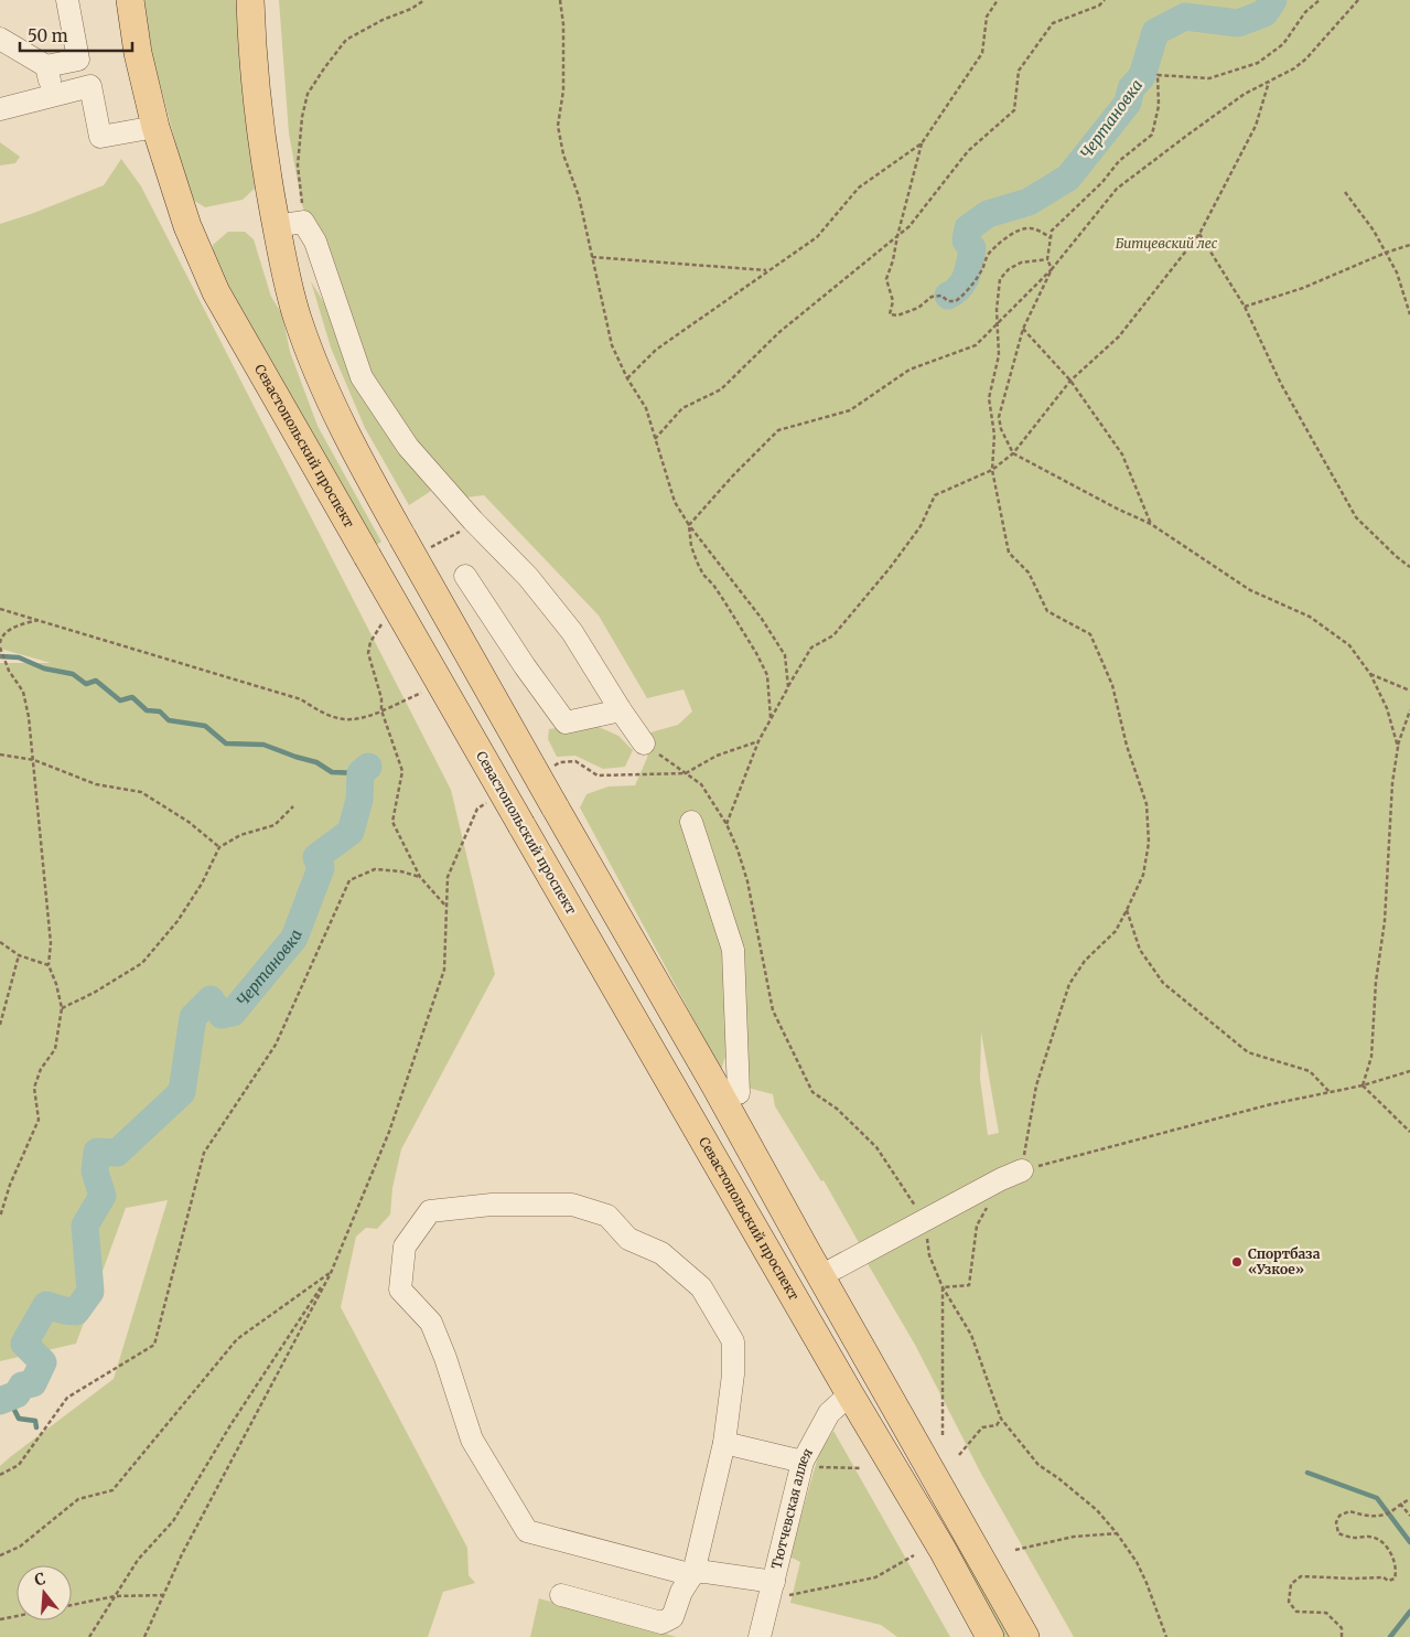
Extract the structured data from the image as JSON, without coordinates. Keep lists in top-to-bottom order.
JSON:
{
  "streets": {
    "main road": ["Севастопольский проспект"],
    "street": ["Тютчевская аллея"]
  },
  "crossings": [
    ["Севастопольский проспект", "Тютчевская аллея"]
  ],
  "water": ["Чертановка"],
  "parks": ["Битцевский лес"],
  "places": ["Спортбаза «Узкое»"],
  "scale_bar": "50 m",
  "north": "top"
}
